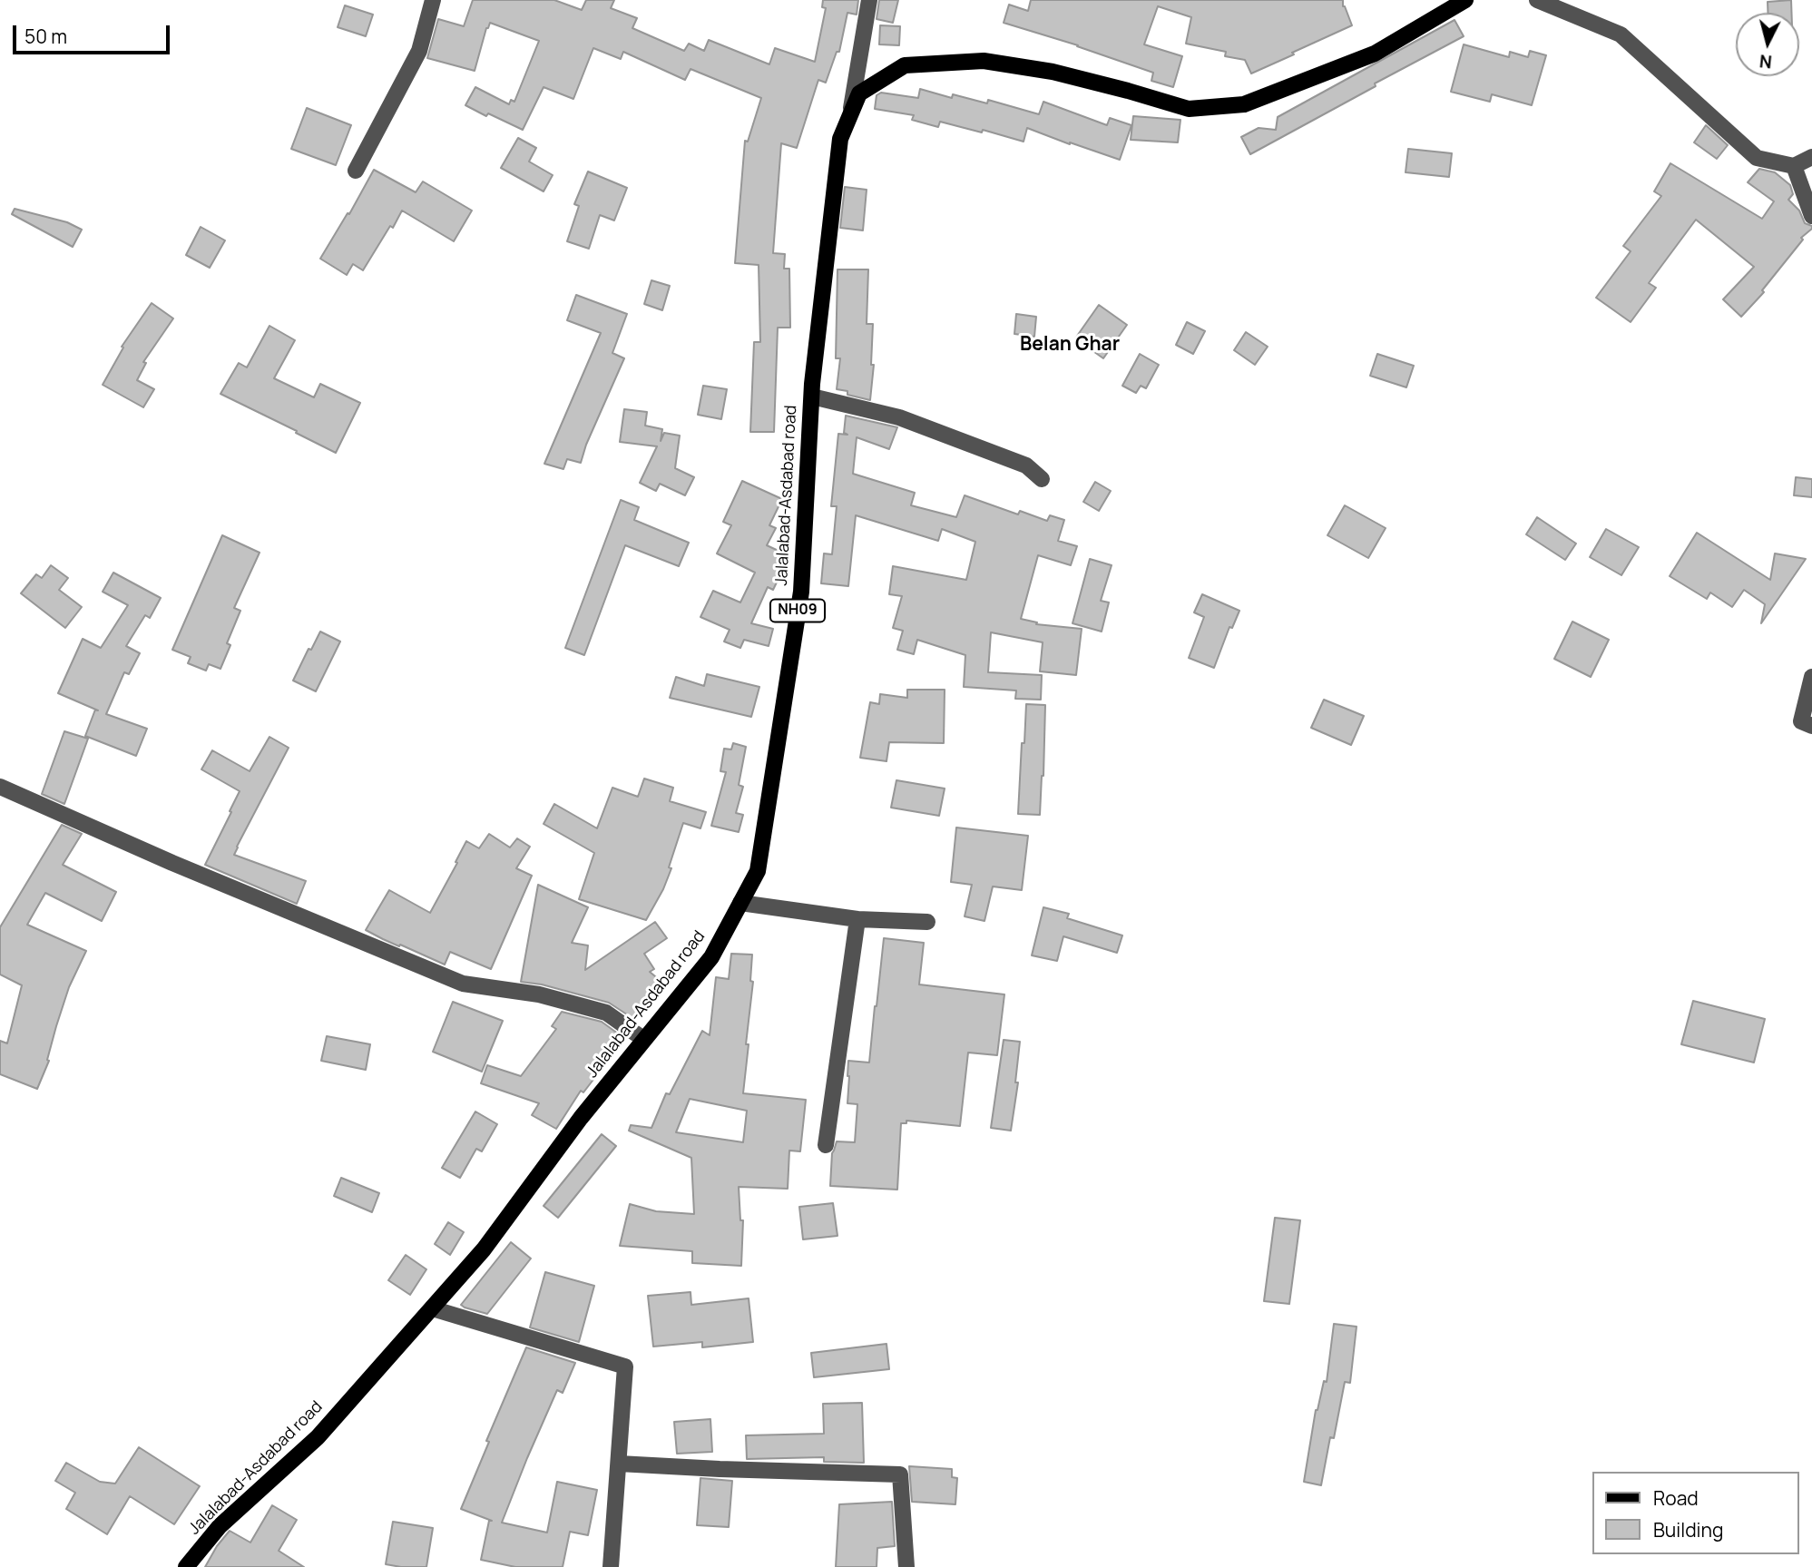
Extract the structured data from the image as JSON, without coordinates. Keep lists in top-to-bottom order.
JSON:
{
  "streets": {
    "main road": ["Jalalabad-Asdabad road", "NH09"]
  },
  "districts": ["Belan Ghar"],
  "legend": ["Road", "Building"],
  "scale_bar": "50 m",
  "north": "bottom"
}
